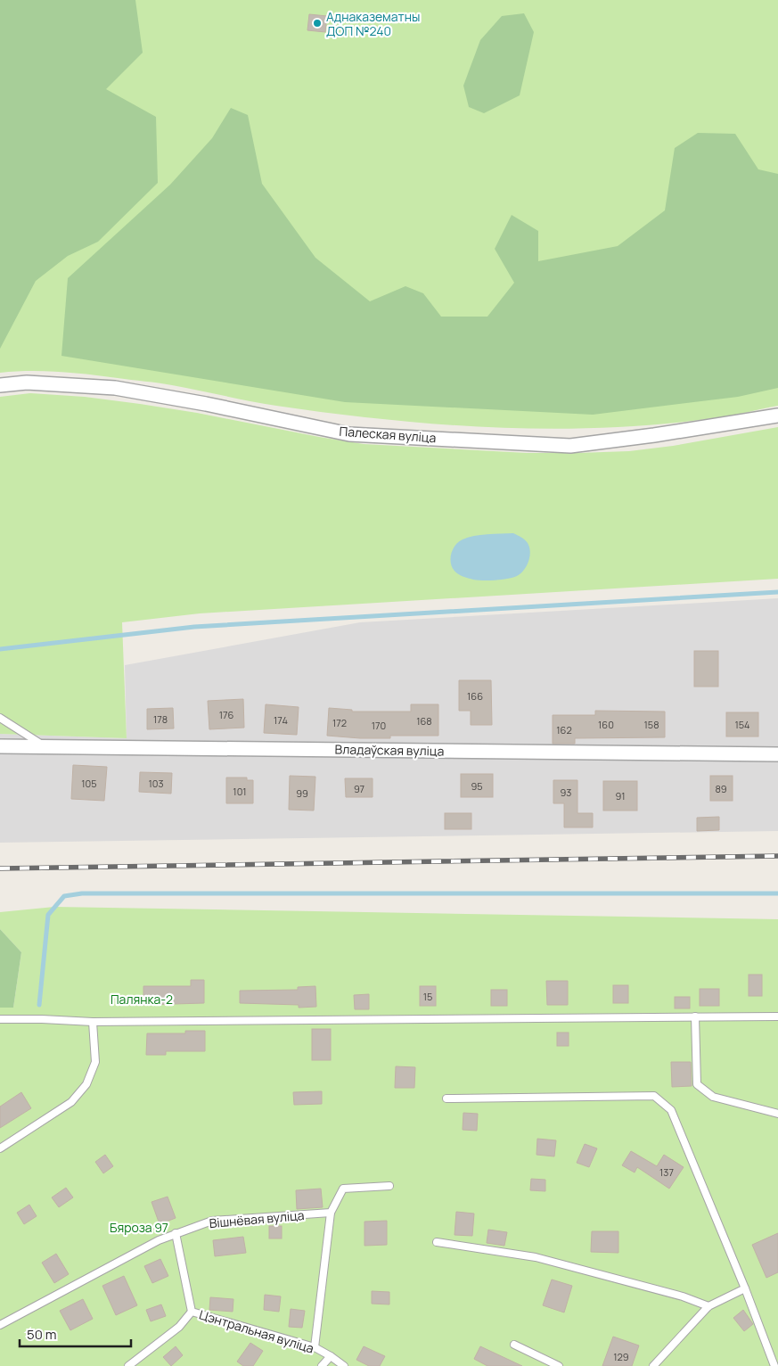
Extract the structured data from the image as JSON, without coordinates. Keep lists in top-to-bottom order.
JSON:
{
  "streets": {
    "street": ["Палеская вуліца", "Владаўская вуліца"],
    "lane": ["Вішнёвая вуліца", "Цэнтральная вуліца"]
  },
  "crossings": [
    ["Вішнёвая вуліца", "Цэнтральная вуліца"]
  ],
  "parks": ["Палянка-2", "Бяроза 97"],
  "places": ["Аднаказематны ДОП №240"],
  "house_numbers": [
    "166",
    "176",
    "178",
    "174",
    "168",
    "172",
    "160",
    "158",
    "154",
    "170",
    "162",
    "105",
    "103",
    "95",
    "97",
    "89",
    "101",
    "93",
    "99",
    "91",
    "15",
    "137",
    "129"
  ],
  "scale_bar": "50 m"
}
